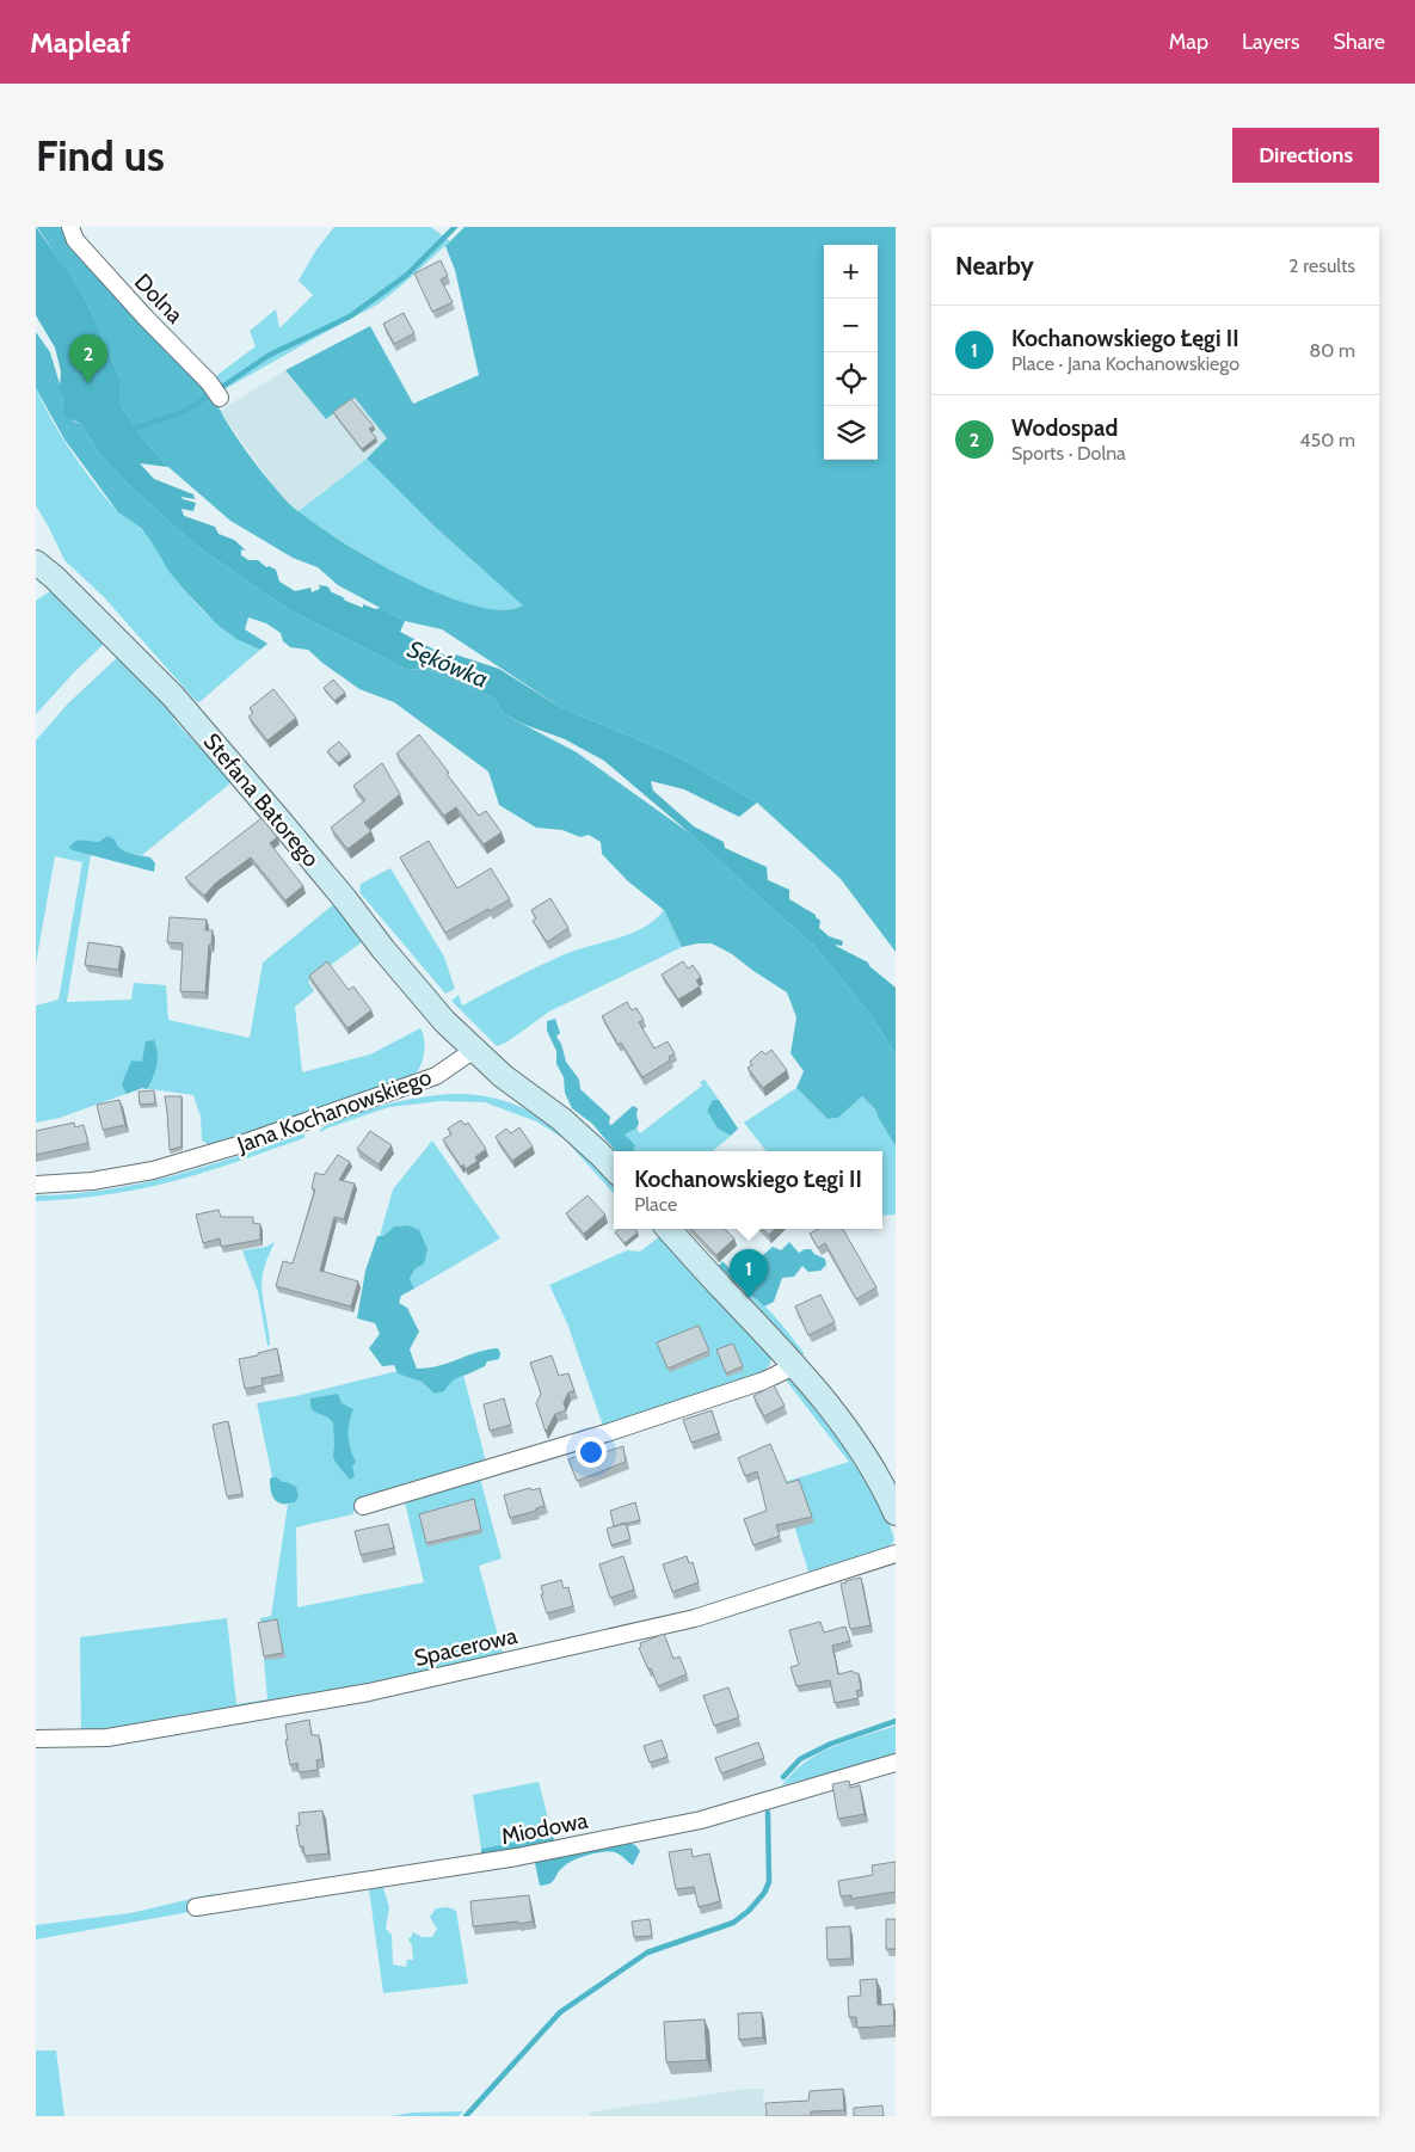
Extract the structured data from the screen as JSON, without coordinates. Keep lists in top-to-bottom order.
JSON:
{
  "streets": {
    "street": [
      "Dolna",
      "Stefana Batorego",
      "Jana Kochanowskiego",
      "Spacerowa",
      "Miodowa"
    ]
  },
  "crossings": [
    ["Stefana Batorego", "Jana Kochanowskiego"]
  ],
  "water": ["Sękówka"],
  "page": {
    "header": "Mapleaf",
    "nav": ["Map", "Layers", "Share"],
    "buttons": "Directions",
    "title": "Find us",
    "heading": ["Nearby", "2 results"],
    "map_buttons": ["+", "−"],
    "list": [
      {
        "mark": "1",
        "name": "Kochanowskiego Łęgi II",
        "note": "Place · Jana Kochanowskiego",
        "value": "80 m"
      },
      {
        "mark": "2",
        "name": "Wodospad",
        "note": "Sports · Dolna",
        "value": "450 m"
      }
    ],
    "pins": ["2", "1"],
    "popup": ["Kochanowskiego Łęgi II", "Place"]
  }
}
